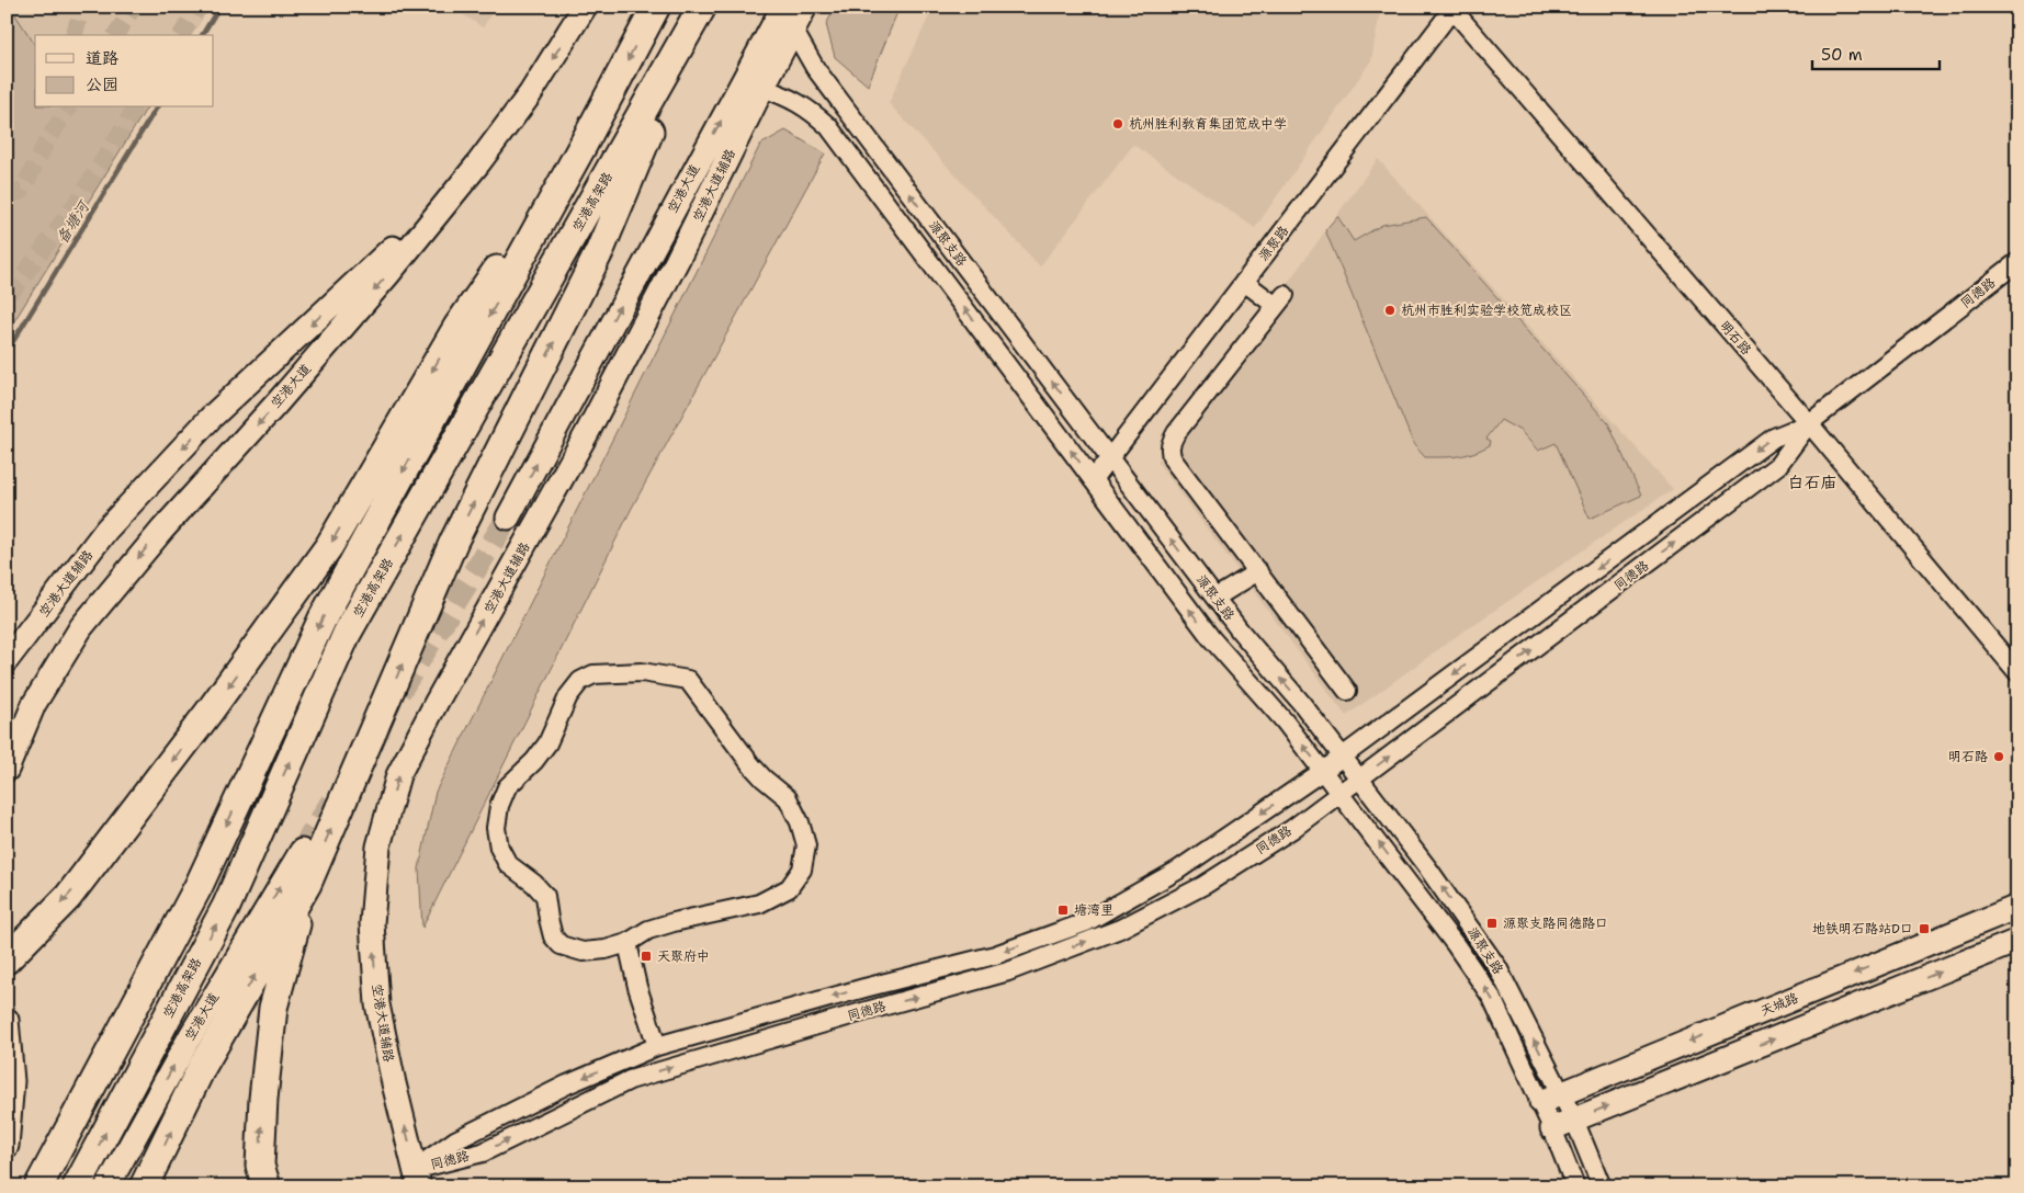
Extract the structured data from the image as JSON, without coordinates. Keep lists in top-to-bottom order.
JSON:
{
  "streets": {
    "highway": ["空港高架路"],
    "main road": ["空港大道辅路", "空港大道", "天城路"],
    "street": [
      "源聚支路",
      "源聚路",
      "同德路",
      "明石路"
    ]
  },
  "crossings": [
    ["空港大道辅路", "空港大道"],
    ["空港大道辅路", "源聚支路"],
    ["空港大道辅路", "同德路"],
    ["源聚支路", "源聚路"],
    ["源聚支路", "同德路"],
    ["源聚支路", "天城路"],
    ["源聚路", "明石路"],
    ["同德路", "明石路"]
  ],
  "one_way": ["源聚支路"],
  "districts": ["白石庙"],
  "water": ["备塘河"],
  "places": {
    "other": ["杭州胜利教育集团笕成中学", "杭州市胜利实验学校笕成校区", "明石路"],
    "transit": [
      "塘湾里",
      "源聚支路同德路口",
      "地铁明石路站D口",
      "天聚府中"
    ]
  },
  "legend": ["道路", "公园"],
  "scale_bar": "50 m"
}
